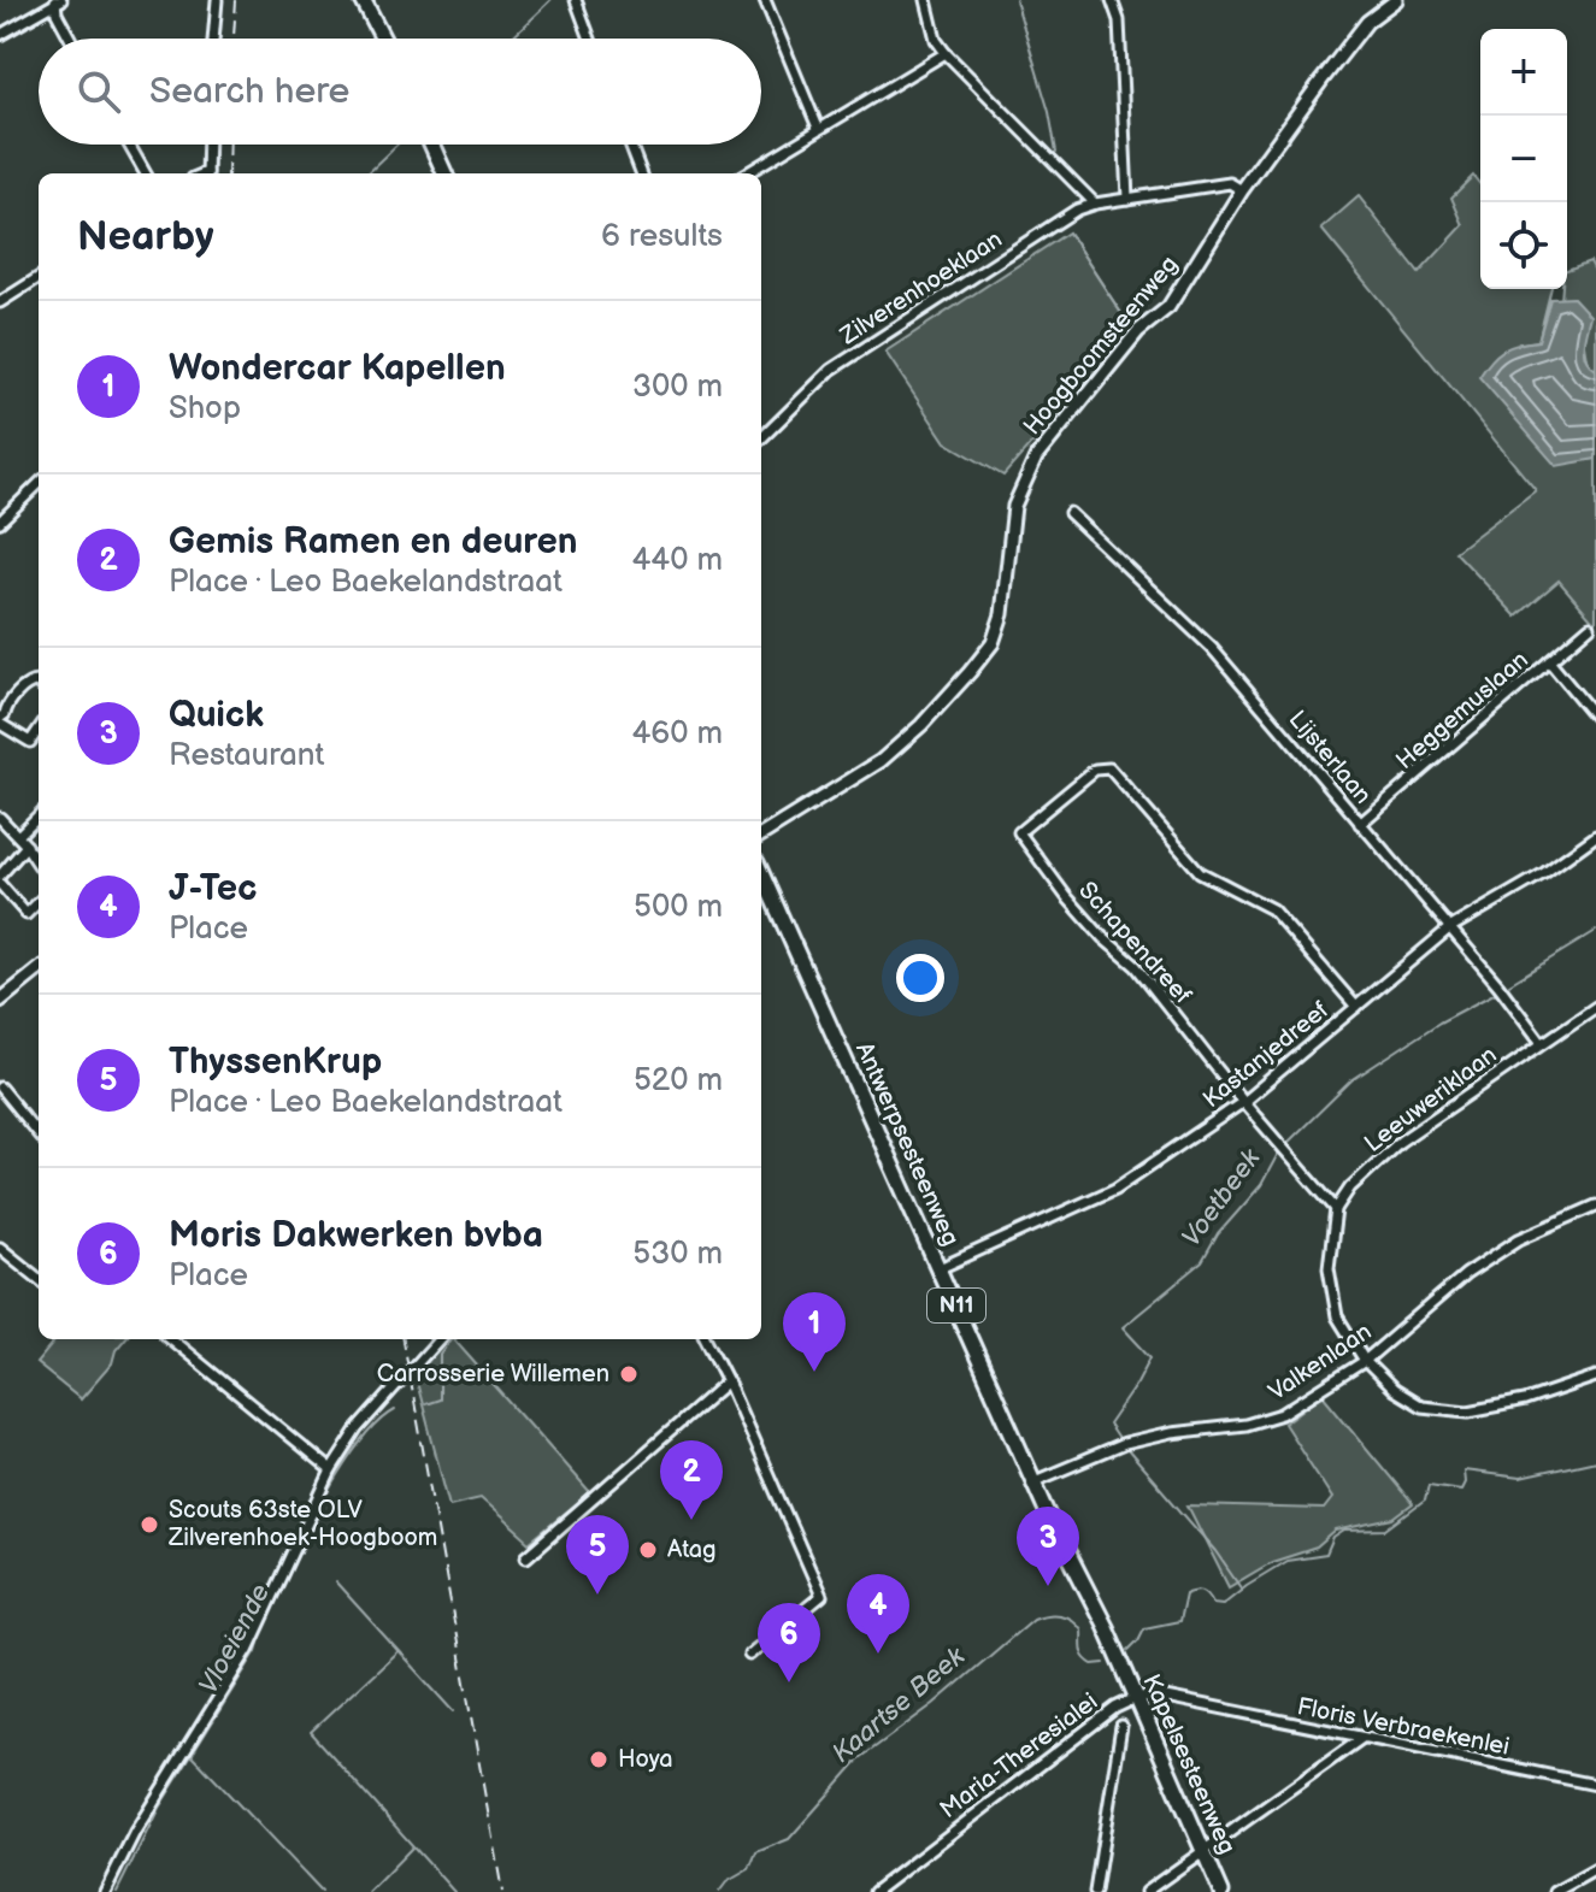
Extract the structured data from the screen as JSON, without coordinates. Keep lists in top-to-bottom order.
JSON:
{
  "streets": {
    "main road": ["Antwerpsesteenweg", "N11", "Kapelsesteenweg"],
    "street": [
      "Zilverenhoeklaan",
      "Hoogboomsteenweg",
      "Heggemuslaan",
      "Lijsterlaan",
      "Schapendreef",
      "Kastanjedreef",
      "Leeuweriklaan",
      "Valkenlaan",
      "Floris Verbraekenlei",
      "Maria-Theresialei"
    ]
  },
  "crossings": [
    ["Zilverenhoeklaan", "Hoogboomsteenweg"],
    ["Heggemuslaan", "Lijsterlaan"],
    ["Lijsterlaan", "Kastanjedreef"],
    ["Lijsterlaan", "Leeuweriklaan"],
    ["Schapendreef", "Kastanjedreef"],
    ["Schapendreef", "Leeuweriklaan"],
    ["Kastanjedreef", "Antwerpsesteenweg"],
    ["Antwerpsesteenweg", "Valkenlaan"],
    ["Antwerpsesteenweg", "Kapelsesteenweg"],
    ["Floris Verbraekenlei", "Maria-Theresialei"],
    ["Maria-Theresialei", "Kapelsesteenweg"]
  ],
  "water": ["Voetbeek", "Vloeiende", "Kaartse Beek"],
  "places": [
    "Carrosserie Willemen",
    "Scouts 63ste OLV Zilverenhoek-Hoogboom",
    "Atag",
    "Hoya"
  ],
  "page": {
    "map_buttons": ["+", "−"],
    "search": "Search here",
    "heading": ["Nearby", "6 results"],
    "list": [
      {
        "mark": "1",
        "name": "Wondercar Kapellen",
        "note": "Shop",
        "value": "300 m"
      },
      {
        "mark": "2",
        "name": "Gemis Ramen en deuren",
        "note": "Place · Leo Baekelandstraat",
        "value": "440 m"
      },
      {
        "mark": "3",
        "name": "Quick",
        "note": "Restaurant",
        "value": "460 m"
      },
      {
        "mark": "4",
        "name": "J-Tec",
        "note": "Place",
        "value": "500 m"
      },
      {
        "mark": "5",
        "name": "ThyssenKrup",
        "note": "Place · Leo Baekelandstraat",
        "value": "520 m"
      },
      {
        "mark": "6",
        "name": "Moris Dakwerken bvba",
        "note": "Place",
        "value": "530 m"
      }
    ],
    "pins": [
      "1",
      "2",
      "3",
      "5",
      "4",
      "6"
    ]
  }
}
